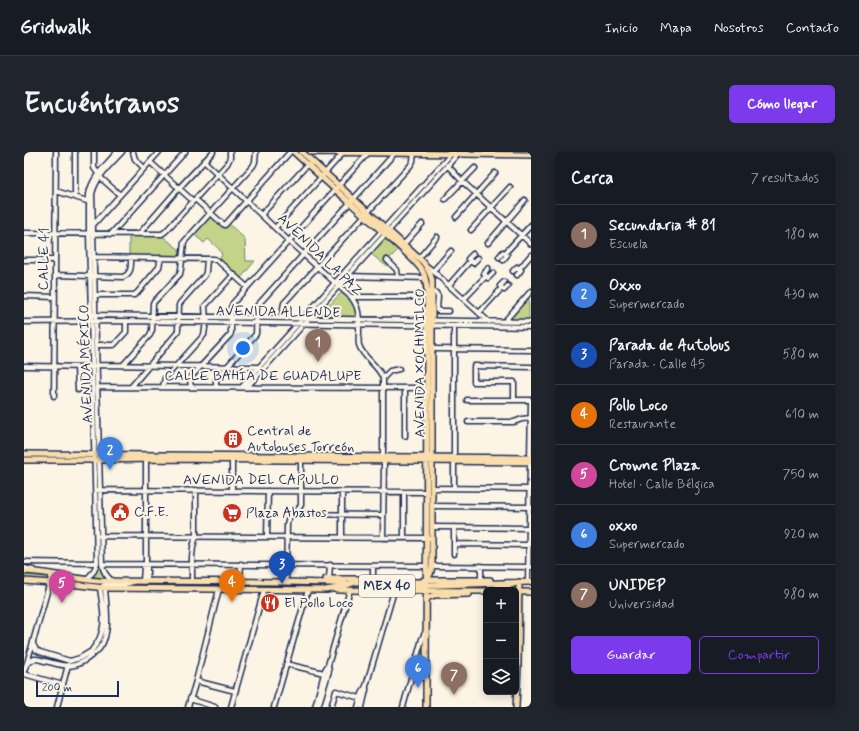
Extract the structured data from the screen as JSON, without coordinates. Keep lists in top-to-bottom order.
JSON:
{
  "streets": {
    "main road": ["AVENIDA XOCHIMILCO", "MEX 40"],
    "street": [
      "AVENIDA LA PAZ",
      "CALLE 41",
      "AVENIDA ALLENDE",
      "AVENIDA MÉXICO",
      "CALLE BAHÍA DE GUADALUPE",
      "AVENIDA DEL CAPULLO"
    ]
  },
  "crossings": [
    ["AVENIDA LA PAZ", "AVENIDA ALLENDE"],
    ["CALLE 41", "AVENIDA ALLENDE"],
    ["AVENIDA ALLENDE", "AVENIDA XOCHIMILCO"],
    ["AVENIDA ALLENDE", "AVENIDA MÉXICO"],
    ["AVENIDA XOCHIMILCO", "CALLE BAHÍA DE GUADALUPE"],
    ["AVENIDA XOCHIMILCO", "AVENIDA DEL CAPULLO"],
    ["AVENIDA XOCHIMILCO", "MEX 40"],
    ["AVENIDA MÉXICO", "CALLE BAHÍA DE GUADALUPE"],
    ["AVENIDA MÉXICO", "AVENIDA DEL CAPULLO"]
  ],
  "places": {
    "building": ["Central de Autobuses Torreón"],
    "public building": ["C.F.E."],
    "supermarket": ["Plaza Abastos"],
    "restaurant": ["El Pollo Loco"]
  },
  "scale_bar": "200 m",
  "page": {
    "header": "Gridwalk",
    "nav": [
      "Inicio",
      "Mapa",
      "Nosotros",
      "Contacto"
    ],
    "buttons": [
      "Cómo llegar",
      ["Guardar", "Compartir"]
    ],
    "title": "Encuéntranos",
    "heading": ["Cerca", "7 resultados"],
    "list": [
      {
        "mark": "1",
        "name": "Secundaria # 81",
        "note": "Escuela",
        "value": "180 m"
      },
      {
        "mark": "2",
        "name": "Oxxo",
        "note": "Supermercado",
        "value": "430 m"
      },
      {
        "mark": "3",
        "name": "Parada de Autobus",
        "note": "Parada · Calle 45",
        "value": "580 m"
      },
      {
        "mark": "4",
        "name": "Pollo Loco",
        "note": "Restaurante",
        "value": "610 m"
      },
      {
        "mark": "5",
        "name": "Crowne Plaza",
        "note": "Hotel · Calle Bélgica",
        "value": "750 m"
      },
      {
        "mark": "6",
        "name": "oxxo",
        "note": "Supermercado",
        "value": "920 m"
      },
      {
        "mark": "7",
        "name": "UNIDEP",
        "note": "Universidad",
        "value": "980 m"
      }
    ],
    "pins": [
      "1",
      "2",
      "3",
      "4",
      "5",
      "6",
      "7"
    ],
    "map_buttons": ["+", "−"],
    "scale": "200 m"
  }
}
